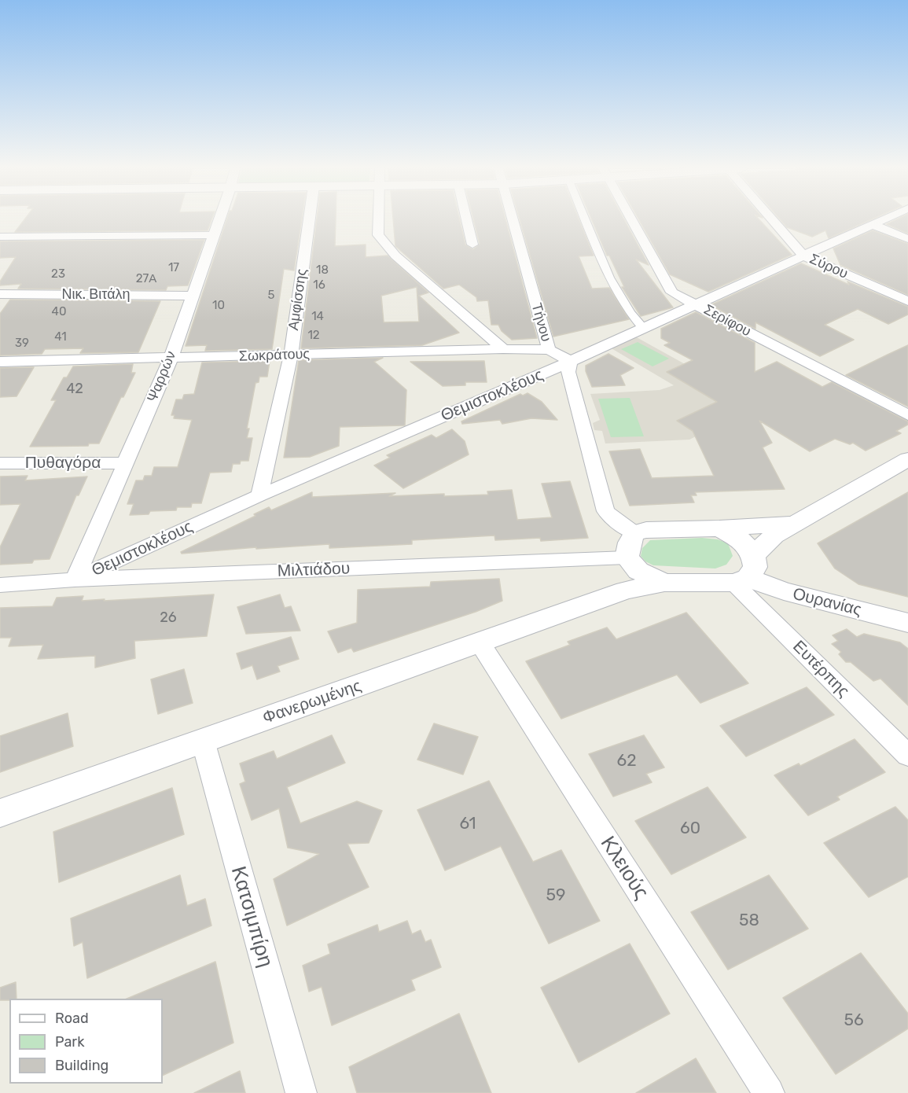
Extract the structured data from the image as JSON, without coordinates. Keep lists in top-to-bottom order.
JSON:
{
  "streets": {
    "street": [
      "Σύρου",
      "Νικ. Βιτάλη",
      "Αμφίσσης",
      "Σερίφου",
      "Τήνου",
      "Σωκράτους",
      "Ψαρρών",
      "Θεμιστοκλέους",
      "Πυθαγόρα",
      "Μιλτιάδου",
      "Ουρανίας",
      "Ευτέρπης",
      "Φανερωμένης",
      "Κλειούς",
      "Κατσιμπίρη"
    ]
  },
  "crossings": [
    ["Σύρου", "Θεμιστοκλέους"],
    ["Νικ. Βιτάλη", "Ψαρρών"],
    ["Αμφίσσης", "Σωκράτους"],
    ["Αμφίσσης", "Θεμιστοκλέους"],
    ["Σερίφου", "Θεμιστοκλέους"],
    ["Τήνου", "Σωκράτους"],
    ["Τήνου", "Θεμιστοκλέους"],
    ["Σωκράτους", "Ψαρρών"],
    ["Ψαρρών", "Θεμιστοκλέους"],
    ["Ψαρρών", "Πυθαγόρα"],
    ["Ψαρρών", "Μιλτιάδου"],
    ["Θεμιστοκλέους", "Μιλτιάδου"],
    ["Μιλτιάδου", "Φανερωμένης"],
    ["Ουρανίας", "Ευτέρπης"],
    ["Ουρανίας", "Φανερωμένης"],
    ["Ευτέρπης", "Φανερωμένης"],
    ["Φανερωμένης", "Κλειούς"],
    ["Φανερωμένης", "Κατσιμπίρη"]
  ],
  "house_numbers": [
    "17",
    "18",
    "23",
    "27Α",
    "16",
    "5",
    "10",
    "40",
    "14",
    "12",
    "41",
    "39",
    "42",
    "26",
    "62",
    "61",
    "60",
    "59",
    "58",
    "56"
  ],
  "legend": ["Road", "Park", "Building"]
}
